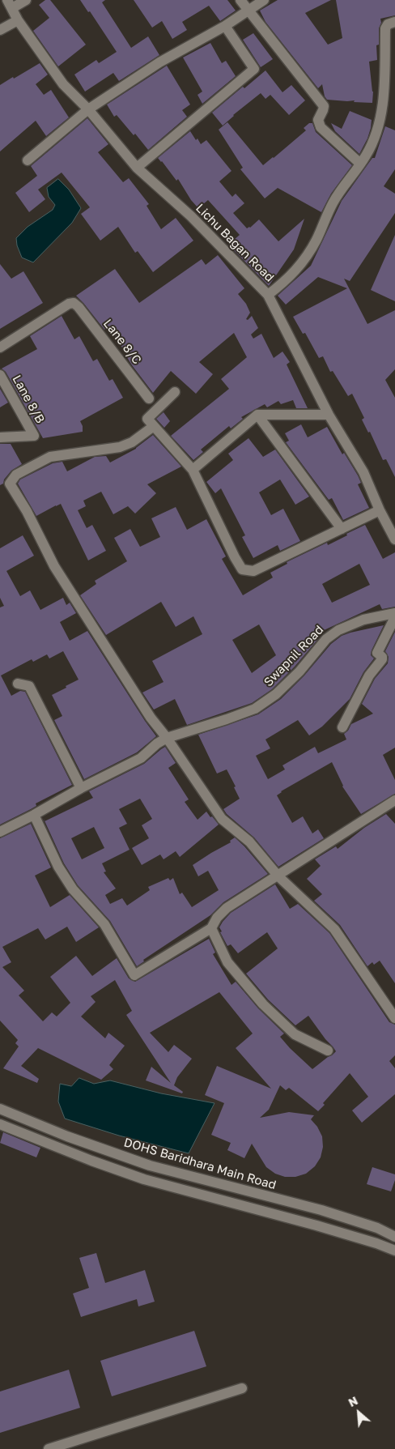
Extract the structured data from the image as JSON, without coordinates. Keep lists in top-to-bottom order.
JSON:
{
  "streets": {
    "street": [
      "Lichu Bagan Road",
      "Lane 8/C",
      "Lane 8/B",
      "Swapnil Road",
      "DOHS Baridhara Main Road"
    ]
  },
  "north": "top left"
}
